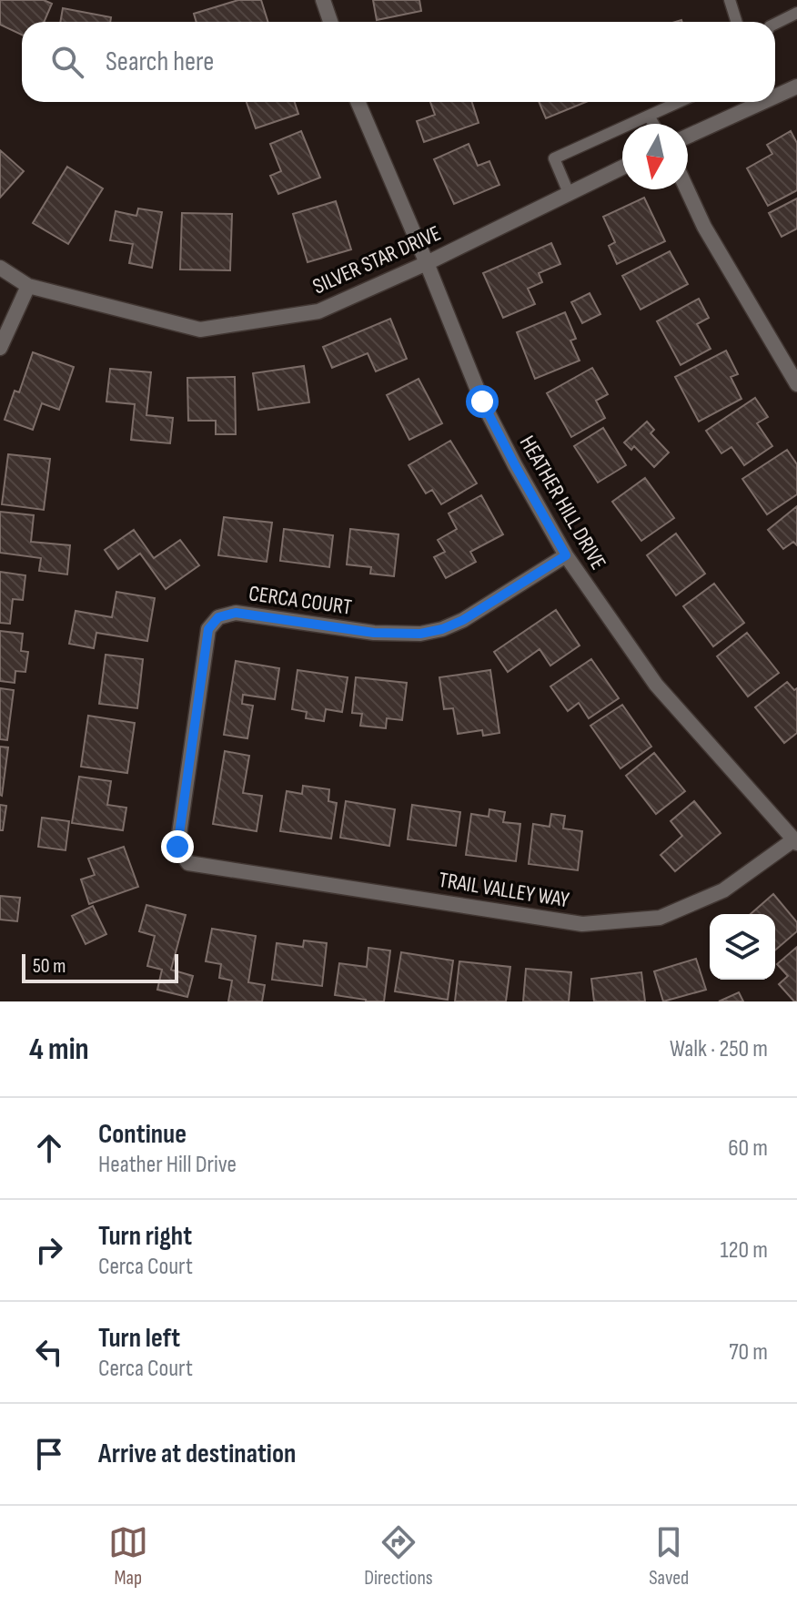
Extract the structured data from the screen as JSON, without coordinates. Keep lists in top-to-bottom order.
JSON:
{
  "streets": {
    "street": [
      "SILVER STAR DRIVE",
      "HEATHER HILL DRIVE",
      "CERCA COURT",
      "TRAIL VALLEY WAY"
    ]
  },
  "crossings": [
    ["SILVER STAR DRIVE", "HEATHER HILL DRIVE"],
    ["HEATHER HILL DRIVE", "CERCA COURT"],
    ["HEATHER HILL DRIVE", "TRAIL VALLEY WAY"],
    ["CERCA COURT", "TRAIL VALLEY WAY"]
  ],
  "scale_bar": "50 m",
  "north": "bottom",
  "page": {
    "search": "Search here",
    "scale": "50 m",
    "heading": ["4 min", "Walk · 250 m"],
    "list": [
      ["Continue", "Heather Hill Drive", "60 m"],
      ["Turn right", "Cerca Court", "120 m"],
      ["Turn left", "Cerca Court", "70 m"],
      "Arrive at destination"
    ],
    "nav": ["Map", "Directions", "Saved"]
  }
}
